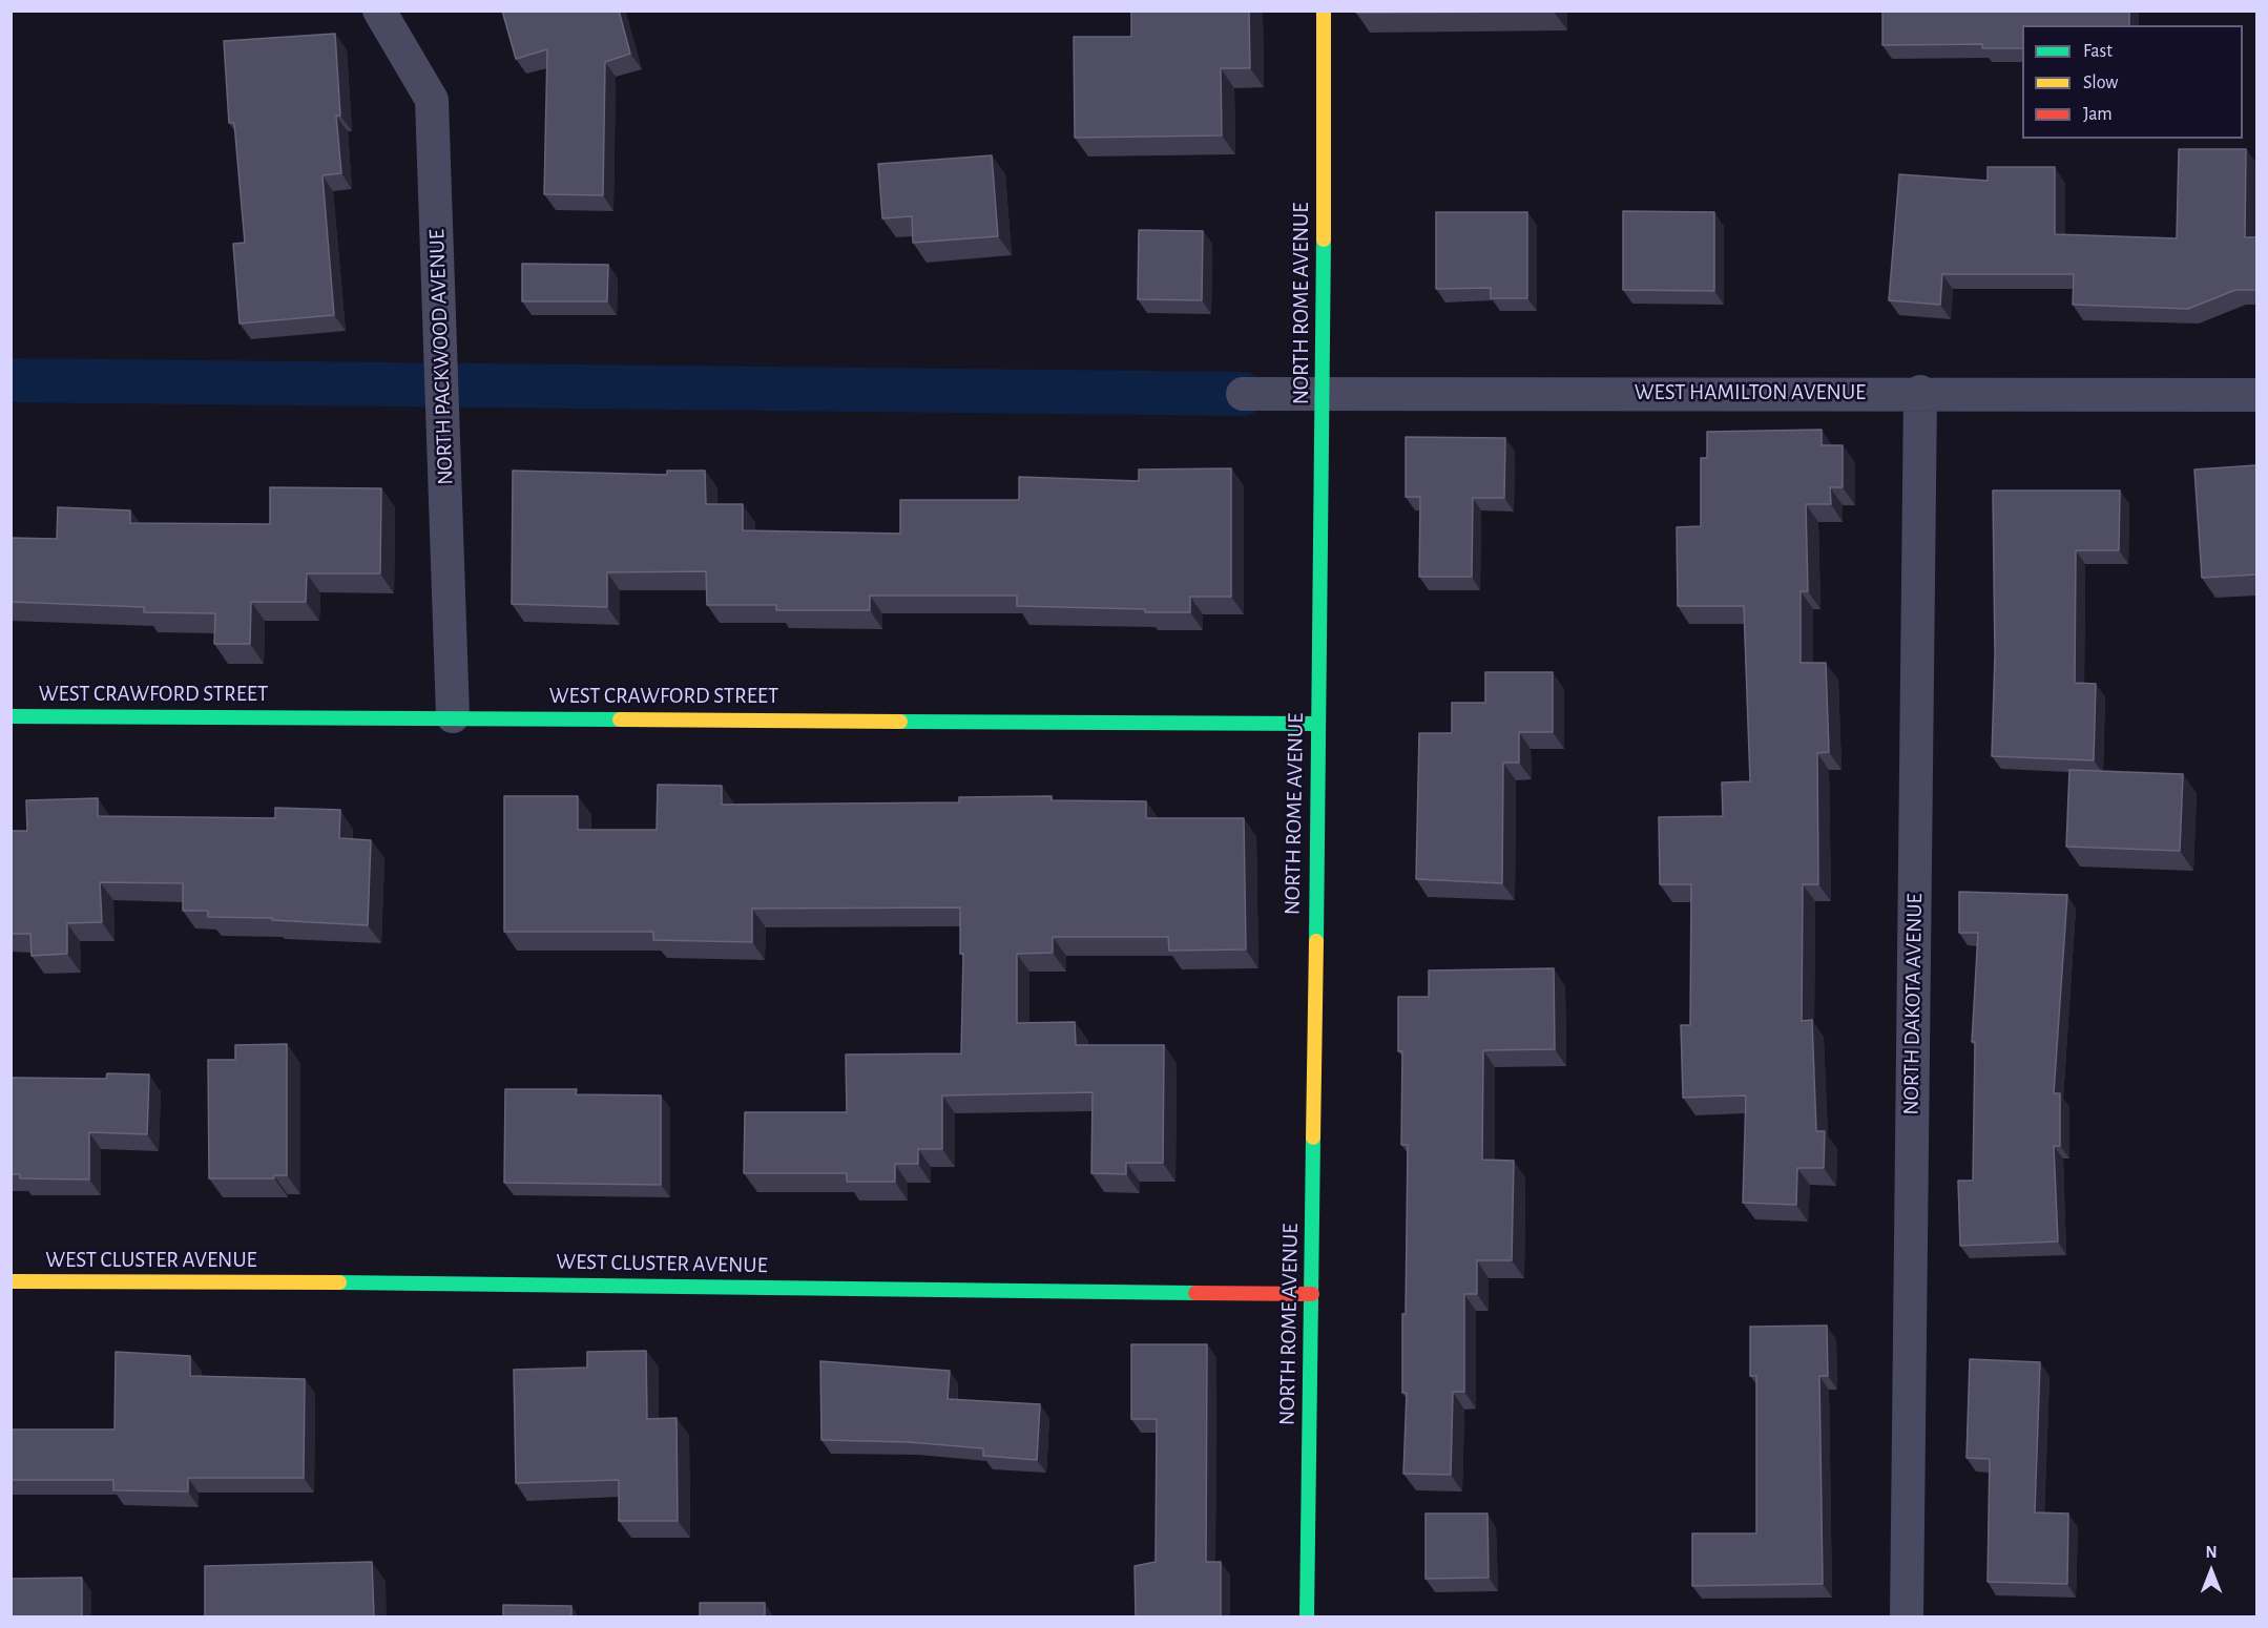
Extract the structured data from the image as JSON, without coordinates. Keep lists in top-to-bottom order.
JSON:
{
  "streets": {
    "street": [
      "NORTH ROME AVENUE",
      "NORTH PACKWOOD AVENUE",
      "WEST HAMILTON AVENUE",
      "WEST CRAWFORD STREET",
      "NORTH DAKOTA AVENUE",
      "WEST CLUSTER AVENUE"
    ]
  },
  "crossings": [
    ["NORTH ROME AVENUE", "WEST HAMILTON AVENUE"],
    ["NORTH ROME AVENUE", "WEST CRAWFORD STREET"],
    ["NORTH ROME AVENUE", "WEST CLUSTER AVENUE"],
    ["NORTH PACKWOOD AVENUE", "WEST CRAWFORD STREET"],
    ["WEST HAMILTON AVENUE", "NORTH DAKOTA AVENUE"]
  ],
  "legend": ["Fast", "Slow", "Jam"],
  "north": "top"
}
